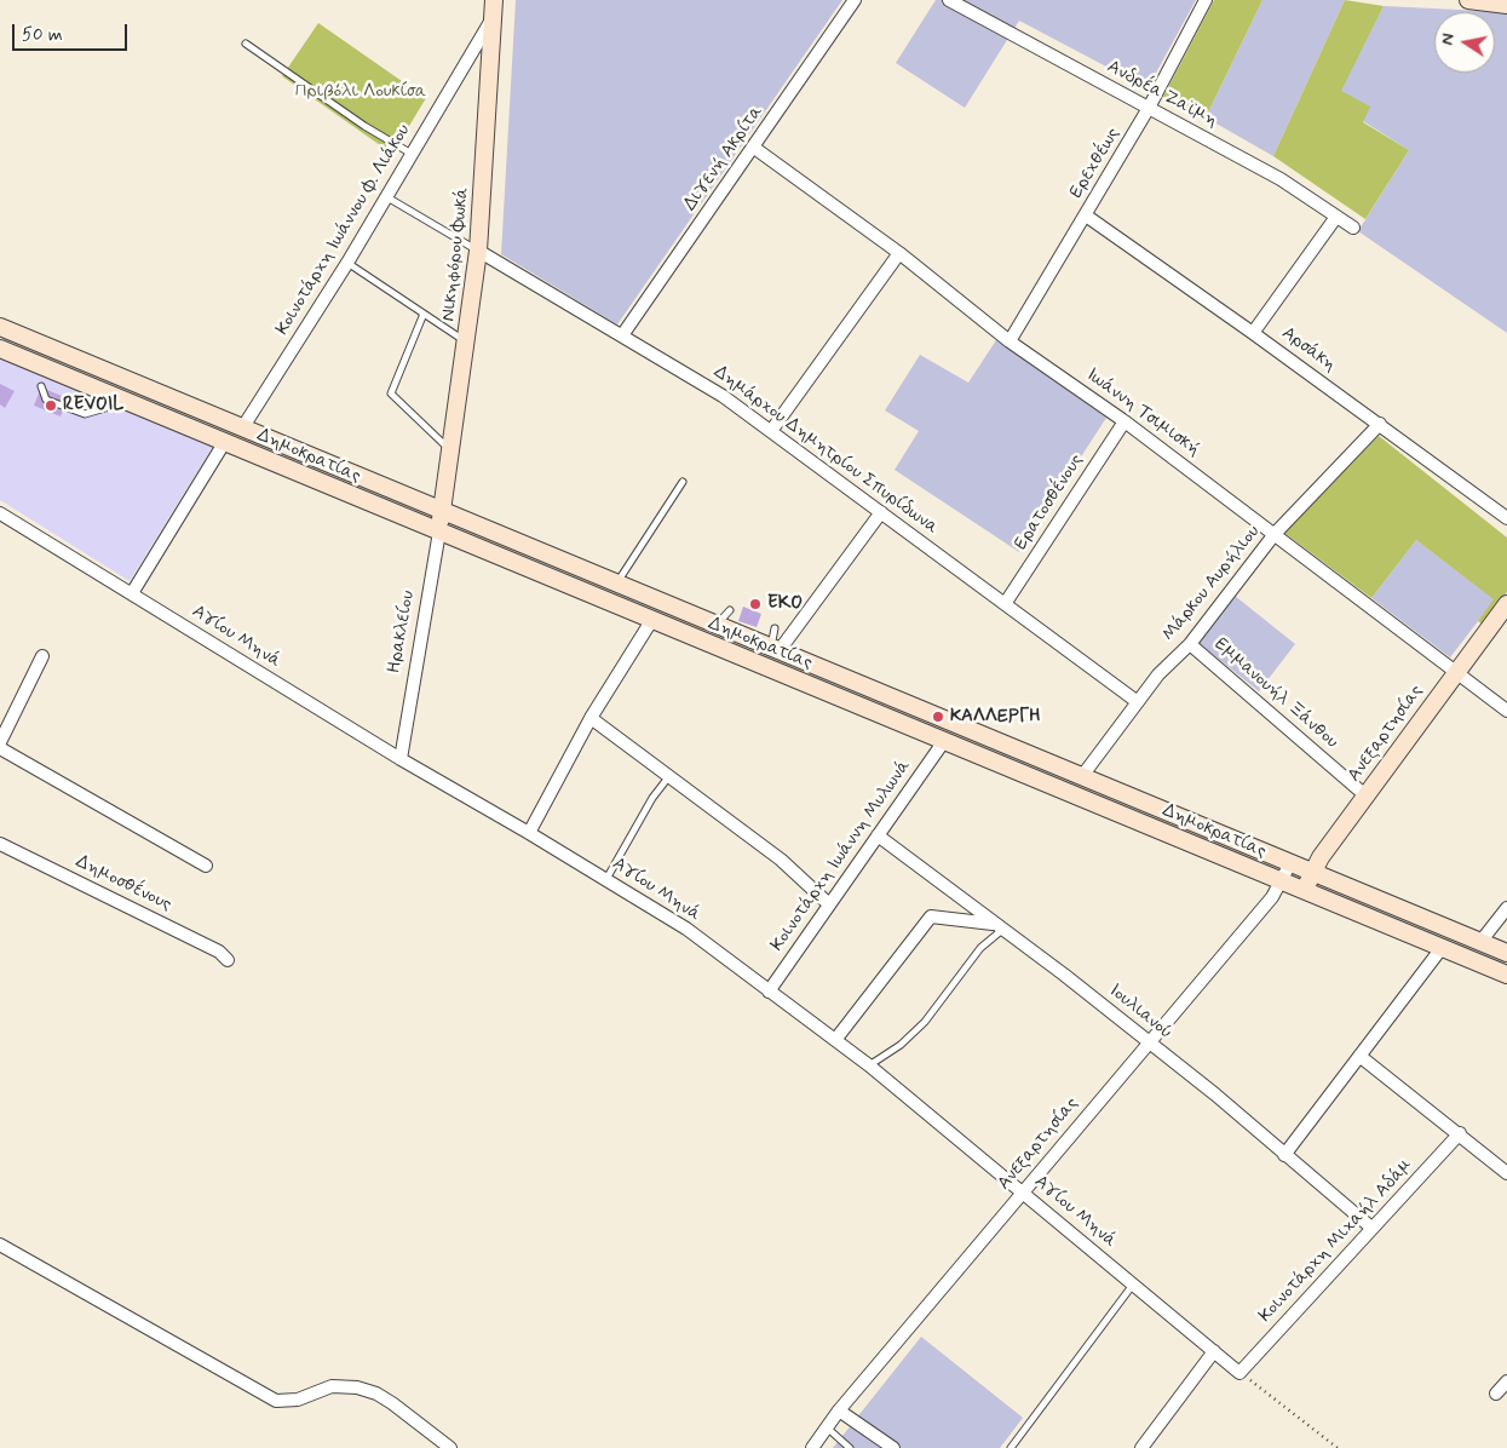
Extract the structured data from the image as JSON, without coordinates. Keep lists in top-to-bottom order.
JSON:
{
  "streets": {
    "main road": [
      "Νικηφόρου Φωκά",
      "Δημοκρατίας",
      "Ηρακλείου",
      "Ανεξαρτησίας"
    ],
    "street": [
      "Ανδρέα Ζαϊμη",
      "Διγενή Ακρίτα",
      "Ερεχθέως",
      "Κοινοτάρχη Ιωάννου Φ. Λιάκου",
      "Αρσάκη",
      "Ιωάννη Τσιμισκή",
      "Δημάρχου Δημητρίου Σπυρίδωνα",
      "Ερατοσθένους",
      "Μάρκου Αυρήλιου",
      "Αγίου Μηνά",
      "Εμμανουήλ Ξάνθου",
      "Κοινοτάρχη Ιωάννη Μυλωνά",
      "Δημοσθένους",
      "Ιουλιανού",
      "Κοινοτάρχη Μιχαήλ Αδάμ"
    ]
  },
  "crossings": [
    ["Ανδρέα Ζαϊμη", "Ερεχθέως"],
    ["Διγενή Ακρίτα", "Ιωάννη Τσιμισκή"],
    ["Διγενή Ακρίτα", "Δημάρχου Δημητρίου Σπυρίδωνα"],
    ["Ερεχθέως", "Αρσάκη"],
    ["Ερεχθέως", "Ιωάννη Τσιμισκή"],
    ["Κοινοτάρχη Ιωάννου Φ. Λιάκου", "Νικηφόρου Φωκά"],
    ["Κοινοτάρχη Ιωάννου Φ. Λιάκου", "Δημοκρατίας"],
    ["Νικηφόρου Φωκά", "Δημάρχου Δημητρίου Σπυρίδωνα"],
    ["Νικηφόρου Φωκά", "Δημοκρατίας"],
    ["Νικηφόρου Φωκά", "Ηρακλείου"],
    ["Αρσάκη", "Μάρκου Αυρήλιου"],
    ["Ιωάννη Τσιμισκή", "Ερατοσθένους"],
    ["Ιωάννη Τσιμισκή", "Μάρκου Αυρήλιου"],
    ["Ιωάννη Τσιμισκή", "Ανεξαρτησίας"],
    ["Δημάρχου Δημητρίου Σπυρίδωνα", "Ερατοσθένους"],
    ["Δημάρχου Δημητρίου Σπυρίδωνα", "Μάρκου Αυρήλιου"],
    ["Δημοκρατίας", "Μάρκου Αυρήλιου"],
    ["Δημοκρατίας", "Ηρακλείου"],
    ["Δημοκρατίας", "Ανεξαρτησίας"],
    ["Δημοκρατίας", "Κοινοτάρχη Ιωάννη Μυλωνά"],
    ["Μάρκου Αυρήλιου", "Εμμανουήλ Ξάνθου"],
    ["Ηρακλείου", "Αγίου Μηνά"],
    ["Αγίου Μηνά", "Ανεξαρτησίας"],
    ["Αγίου Μηνά", "Κοινοτάρχη Ιωάννη Μυλωνά"],
    ["Αγίου Μηνά", "Κοινοτάρχη Μιχαήλ Αδάμ"],
    ["Εμμανουήλ Ξάνθου", "Ανεξαρτησίας"],
    ["Ανεξαρτησίας", "Ιουλιανού"],
    ["Κοινοτάρχη Ιωάννη Μυλωνά", "Ιουλιανού"],
    ["Ιουλιανού", "Κοινοτάρχη Μιχαήλ Αδάμ"]
  ],
  "parks": ["Πριβόλι Λουκίσα"],
  "places": ["REVOIL", "EKO", "ΚΑΛΛΕΡΓΗ"],
  "scale_bar": "50 m",
  "north": "left"
}
